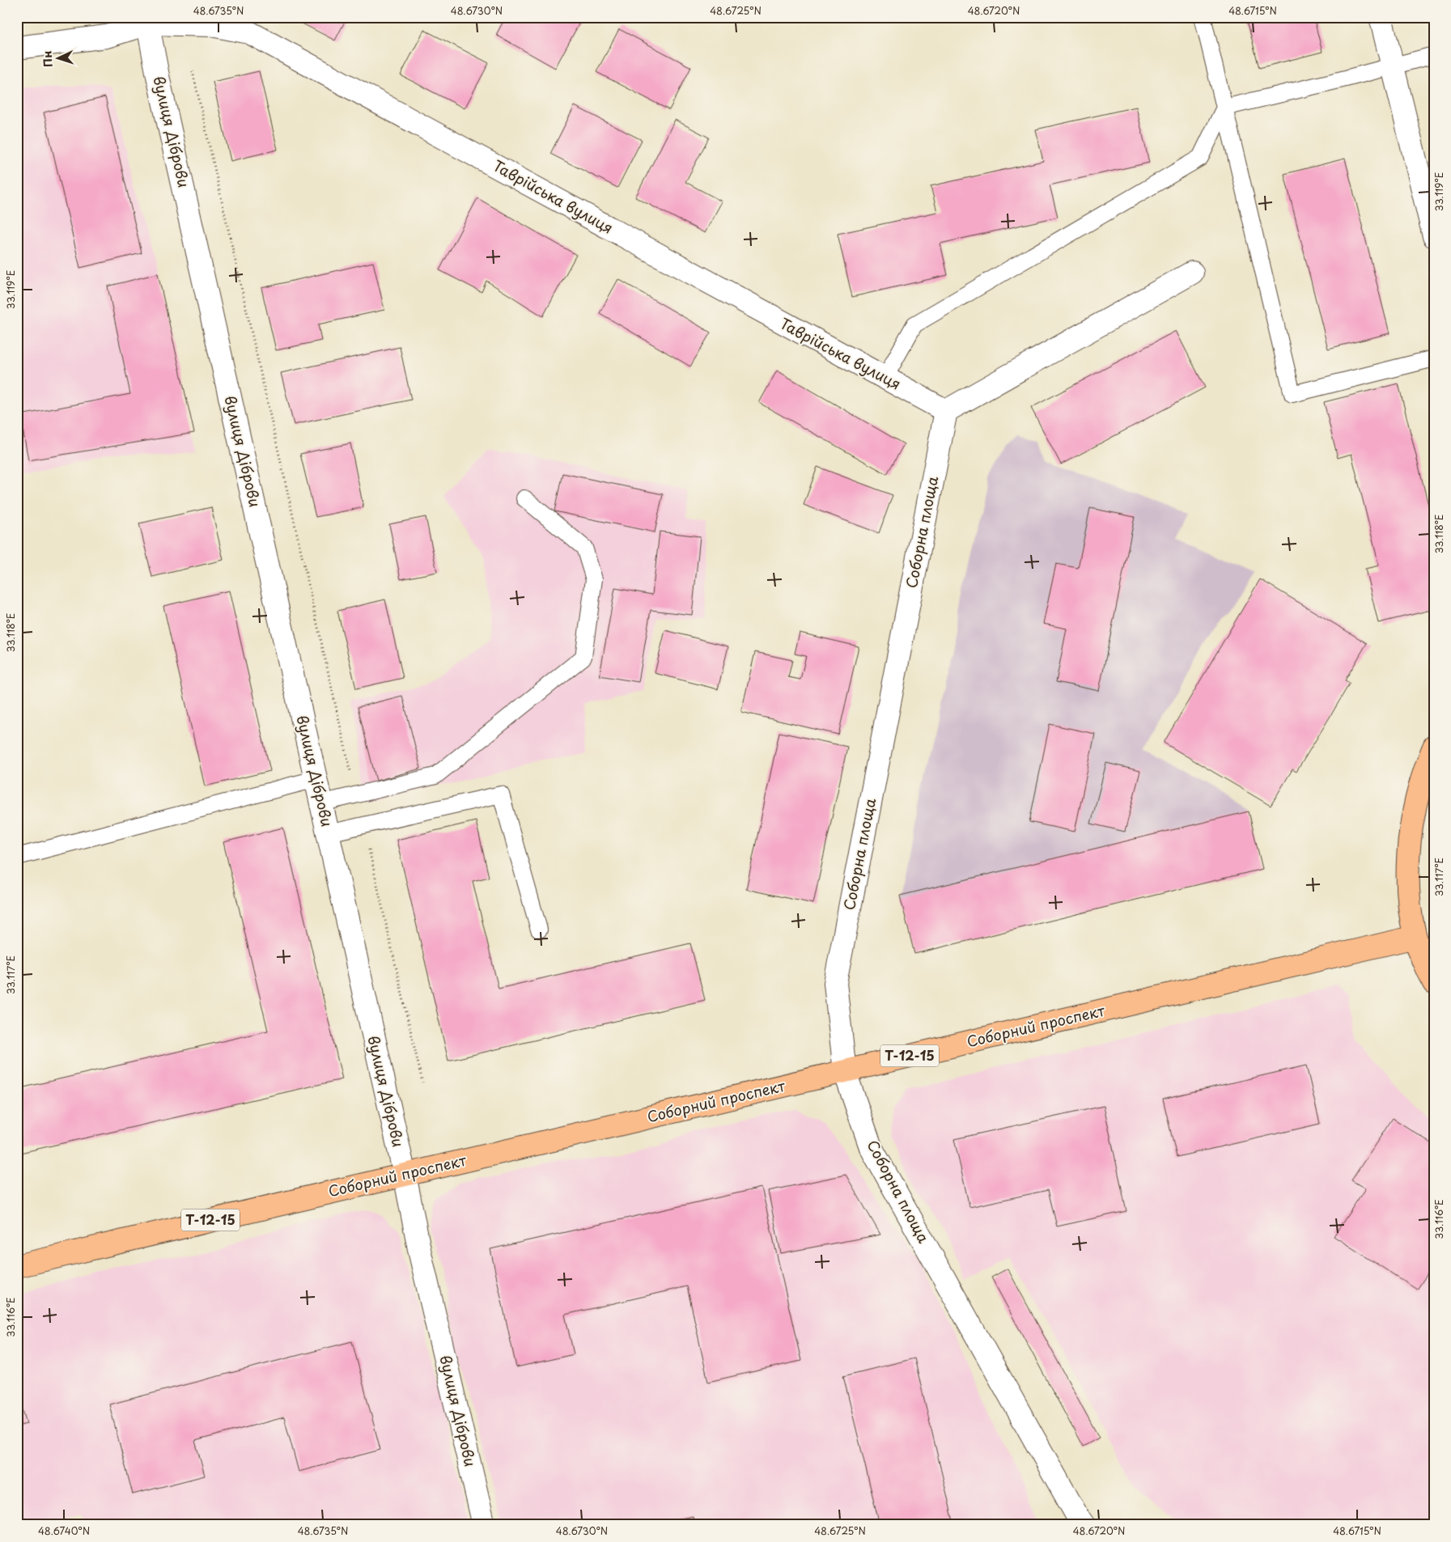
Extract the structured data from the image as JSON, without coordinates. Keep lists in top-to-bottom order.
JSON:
{
  "streets": {
    "main road": ["Соборний проспект", "Т-12-15"],
    "street": ["вулиця Діброви", "Таврійська вулиця", "Соборна площа"]
  },
  "crossings": [
    ["вулиця Діброви", "Таврійська вулиця"],
    ["вулиця Діброви", "Соборний проспект"],
    ["Таврійська вулиця", "Соборна площа"],
    ["Соборна площа", "Соборний проспект"]
  ],
  "north": "left",
  "coordinates": [
    "48.6735°N",
    "48.6730°N",
    "48.6725°N",
    "48.6720°N",
    "48.6715°N",
    "33.119°E",
    "33.118°E",
    "33.117°E",
    "33.116°E",
    "48.6740°N"
  ]
}
